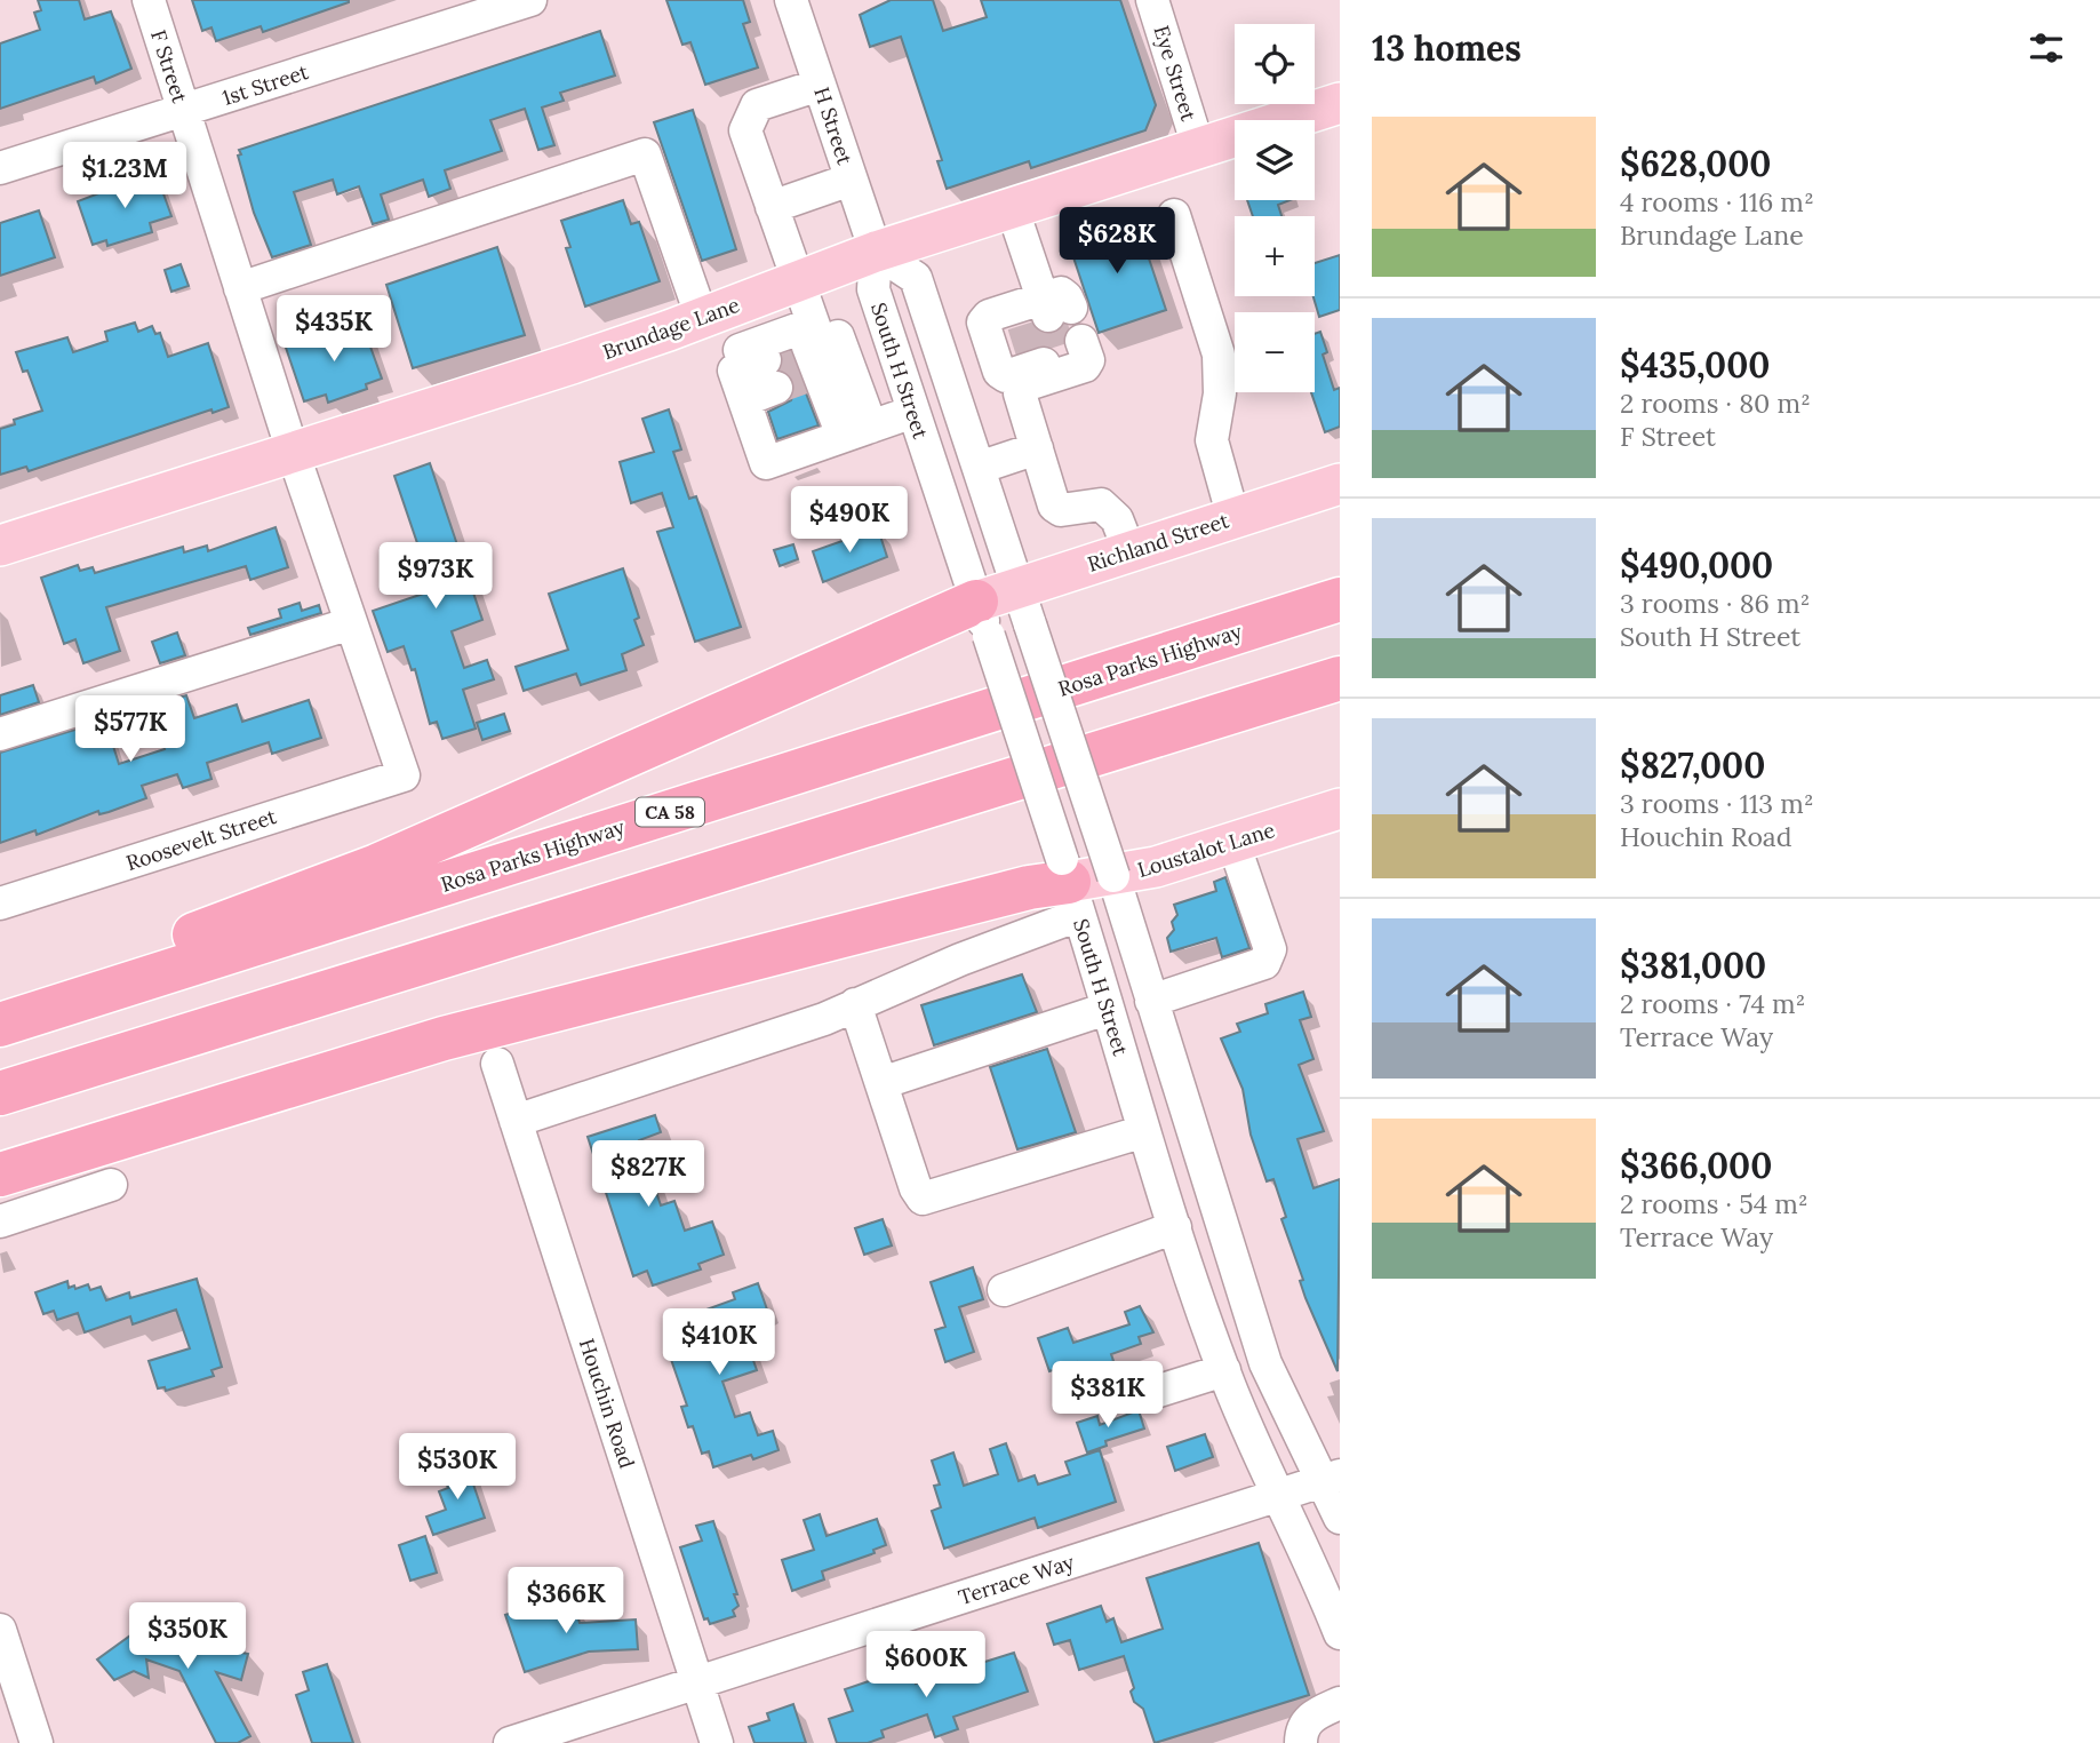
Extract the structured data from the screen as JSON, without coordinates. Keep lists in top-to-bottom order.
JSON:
{
  "streets": {
    "highway": ["Rosa Parks Highway", "CA 58"],
    "main road": ["Brundage Lane", "Richland Street", "Loustalot Lane"],
    "street": [
      "F Street",
      "Eye Street",
      "1st Street",
      "H Street",
      "South H Street",
      "Roosevelt Street",
      "Houchin Road",
      "Terrace Way"
    ]
  },
  "crossings": [
    ["F Street", "1st Street"],
    ["F Street", "Brundage Lane"],
    ["Eye Street", "Brundage Lane"],
    ["H Street", "Brundage Lane"],
    ["H Street", "South H Street"],
    ["Brundage Lane", "South H Street"],
    ["South H Street", "Richland Street"],
    ["South H Street", "Loustalot Lane"],
    ["South H Street", "Terrace Way"],
    ["Houchin Road", "Terrace Way"]
  ],
  "page": {
    "heading": "13 homes",
    "map_buttons": ["+", "−"],
    "list": [
      {
        "name": "$628,000",
        "note": "4 rooms · 116 m² · Brundage Lane"
      },
      {
        "name": "$435,000",
        "note": "2 rooms · 80 m² · F Street"
      },
      {
        "name": "$490,000",
        "note": "3 rooms · 86 m² · South H Street"
      },
      {
        "name": "$827,000",
        "note": "3 rooms · 113 m² · Houchin Road"
      },
      {
        "name": "$381,000",
        "note": "2 rooms · 74 m² · Terrace Way"
      },
      {
        "name": "$366,000",
        "note": "2 rooms · 54 m² · Terrace Way"
      }
    ],
    "price": [
      "$1.23M",
      "$628K",
      "$435K",
      "$490K",
      "$973K",
      "$577K",
      "$827K",
      "$410K",
      "$381K",
      "$530K",
      "$366K",
      "$350K",
      "$600K"
    ]
  }
}
